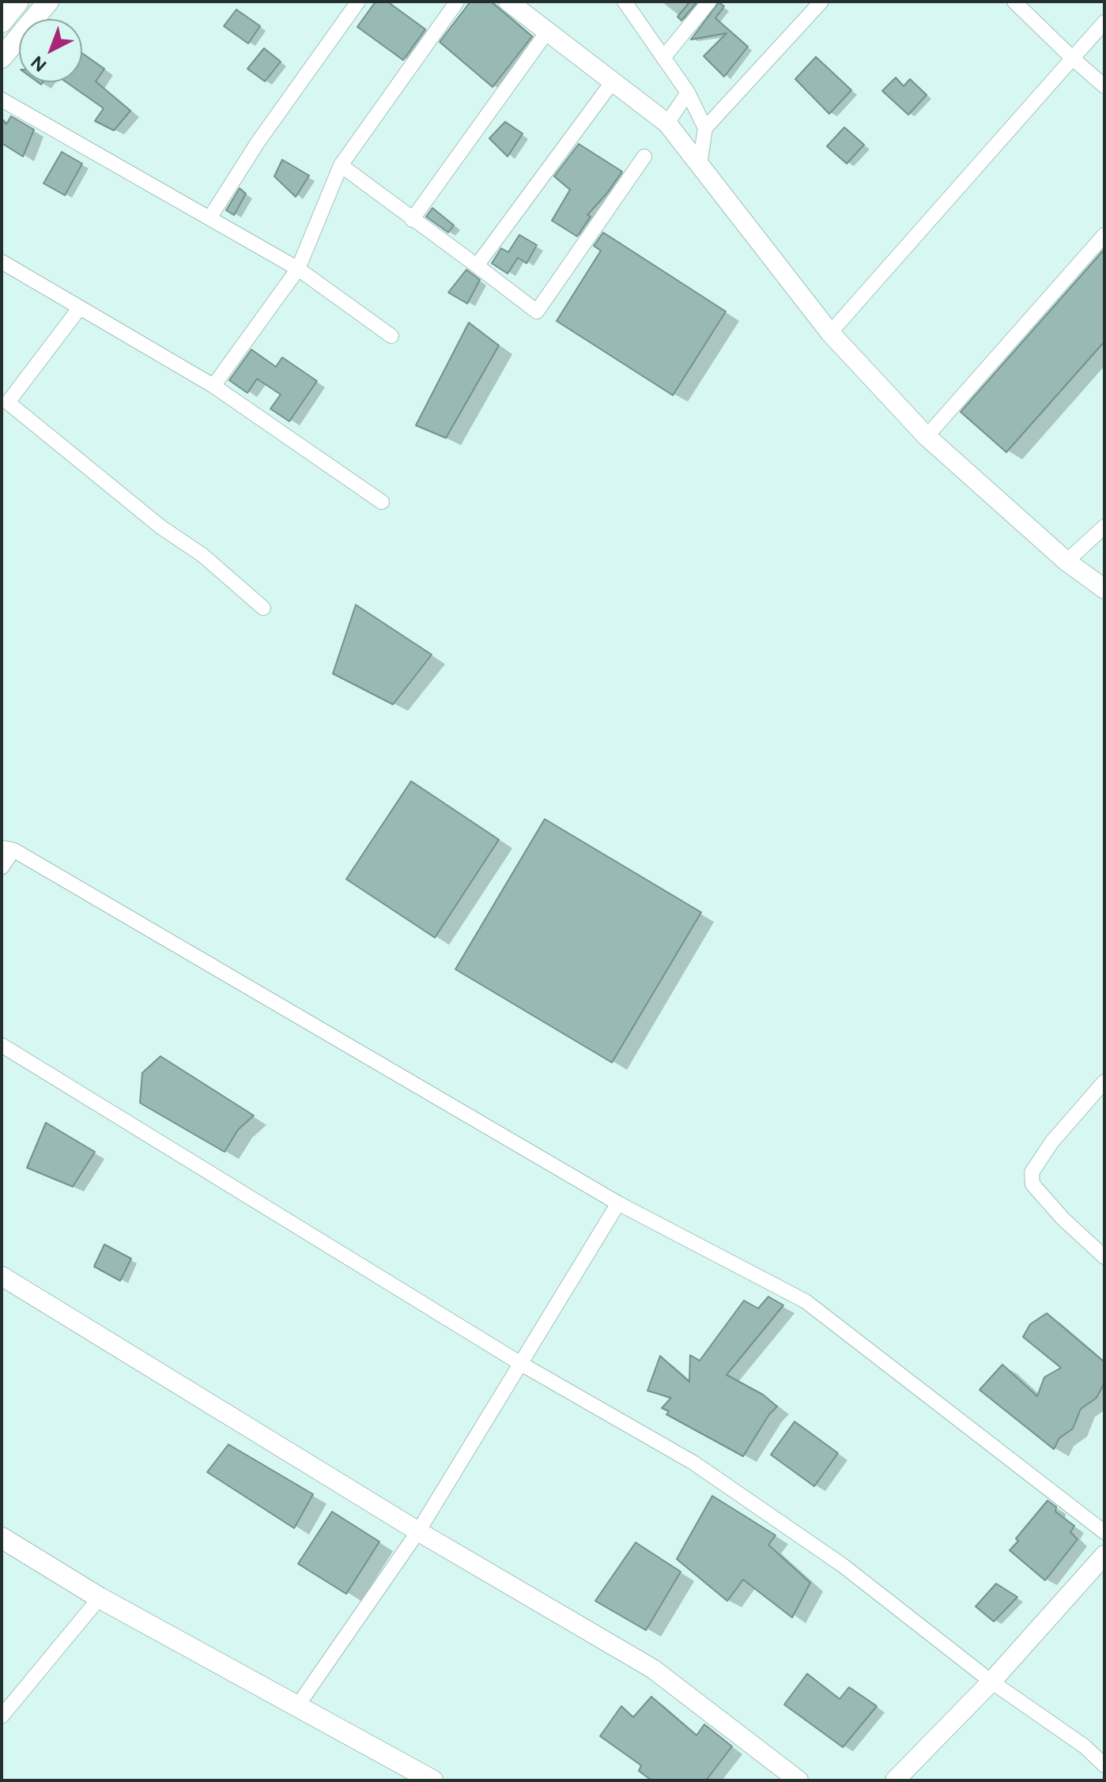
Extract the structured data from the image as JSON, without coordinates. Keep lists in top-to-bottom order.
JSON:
{
  "north": "bottom left"
}
